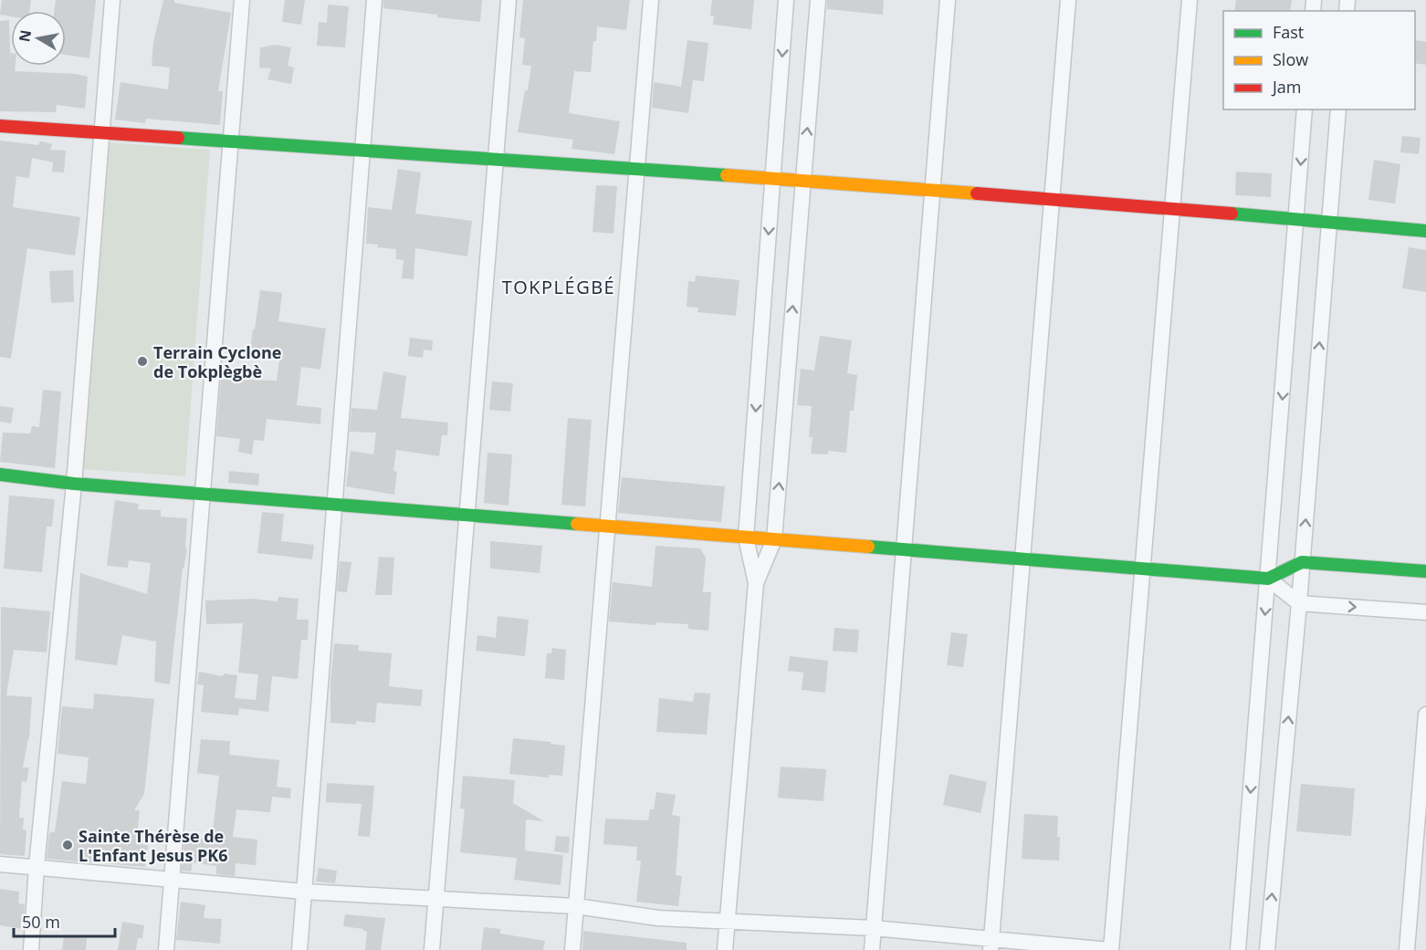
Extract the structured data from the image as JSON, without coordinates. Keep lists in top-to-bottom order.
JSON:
{
  "districts": ["TOKPLÉGBÉ"],
  "places": ["Terrain Cyclone de Tokplègbè", "Sainte Thérèse de L'Enfant Jesus PK6"],
  "legend": ["Fast", "Slow", "Jam"],
  "scale_bar": "50 m",
  "north": "left"
}
